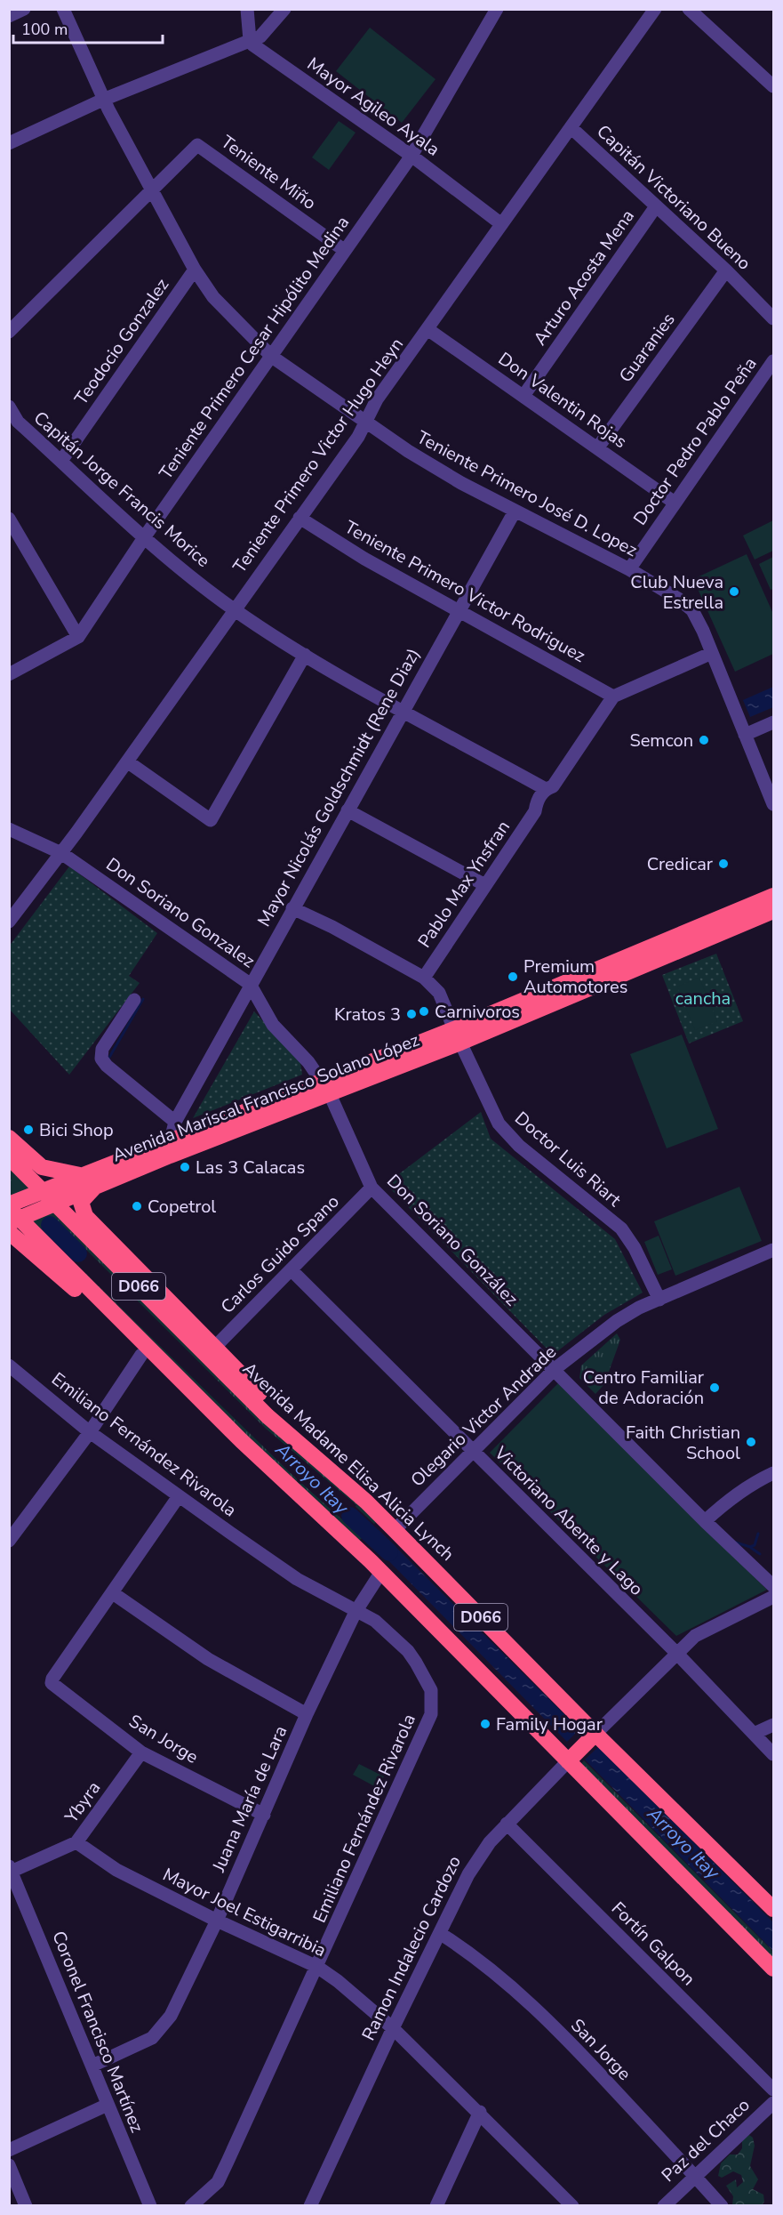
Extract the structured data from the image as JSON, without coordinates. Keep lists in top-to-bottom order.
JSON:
{
  "streets": {
    "highway": [
      "Avenida Mariscal Francisco Solano López",
      "D066",
      "Avenida Madame Elisa Alicia Lynch",
      "Ramon Indalecio Cardozo"
    ],
    "street": [
      "Mayor Agileo Ayala",
      "Teniente Miño",
      "Capitán Victoriano Bueno",
      "Arturo Acosta Mena",
      "Teodocio Gonzalez",
      "Teniente Primero Cesar Hipólito Medina",
      "Guaranies",
      "Don Valentin Rojas",
      "Doctor Pedro Pablo Peña",
      "Teniente Primero Victor Hugo Heyn",
      "Capitán Jorge Francis Morice",
      "Teniente Primero José D. Lopez",
      "Teniente Primero Victor Rodriguez",
      "Mayor Nicolás Goldschmidt (Rene Diaz)",
      "Pablo Max Ynsfran",
      "Don Soriano Gonzalez",
      "Doctor Luis Riart",
      "Don Soriano González",
      "Carlos Guido Spano",
      "Olegario Victor Andrade",
      "Emiliano Fernández Rivarola",
      "Victoriano Abente y Lago",
      "San Jorge",
      "Juana María de Lara",
      "Ybyra",
      "Mayor Joel Estigarribia",
      "Fortín Galpon",
      "Coronel Francisco Martínez",
      "Paz del Chaco"
    ]
  },
  "crossings": [
    ["Mayor Agileo Ayala", "Teniente Primero Cesar Hipólito Medina"],
    ["Mayor Agileo Ayala", "Teniente Primero Victor Hugo Heyn"],
    ["Teniente Miño", "Teniente Primero Cesar Hipólito Medina"],
    ["Teniente Miño", "Teniente Primero José D. Lopez"],
    ["Capitán Victoriano Bueno", "Arturo Acosta Mena"],
    ["Capitán Victoriano Bueno", "Guaranies"],
    ["Capitán Victoriano Bueno", "Teniente Primero Victor Hugo Heyn"],
    ["Arturo Acosta Mena", "Don Valentin Rojas"],
    ["Teodocio Gonzalez", "Capitán Jorge Francis Morice"],
    ["Teodocio Gonzalez", "Teniente Primero José D. Lopez"],
    ["Teniente Primero Cesar Hipólito Medina", "Capitán Jorge Francis Morice"],
    ["Teniente Primero Cesar Hipólito Medina", "Teniente Primero José D. Lopez"],
    ["Guaranies", "Don Valentin Rojas"],
    ["Don Valentin Rojas", "Doctor Pedro Pablo Peña"],
    ["Don Valentin Rojas", "Teniente Primero Victor Hugo Heyn"],
    ["Doctor Pedro Pablo Peña", "Teniente Primero José D. Lopez"],
    ["Teniente Primero Victor Hugo Heyn", "Capitán Jorge Francis Morice"],
    ["Teniente Primero Victor Hugo Heyn", "Teniente Primero José D. Lopez"],
    ["Teniente Primero Victor Hugo Heyn", "Teniente Primero Victor Rodriguez"],
    ["Teniente Primero Victor Hugo Heyn", "Don Soriano Gonzalez"],
    ["Capitán Jorge Francis Morice", "Mayor Nicolás Goldschmidt (Rene Diaz)"],
    ["Capitán Jorge Francis Morice", "Pablo Max Ynsfran"],
    ["Teniente Primero José D. Lopez", "Mayor Nicolás Goldschmidt (Rene Diaz)"],
    ["Teniente Primero Victor Rodriguez", "Mayor Nicolás Goldschmidt (Rene Diaz)"],
    ["Mayor Nicolás Goldschmidt (Rene Diaz)", "Don Soriano Gonzalez"],
    ["Mayor Nicolás Goldschmidt (Rene Diaz)", "Avenida Mariscal Francisco Solano López"],
    ["Pablo Max Ynsfran", "Doctor Luis Riart"],
    ["Don Soriano Gonzalez", "Avenida Mariscal Francisco Solano López"],
    ["Don Soriano Gonzalez", "Don Soriano González"],
    ["Avenida Mariscal Francisco Solano López", "Doctor Luis Riart"],
    ["Avenida Mariscal Francisco Solano López", "Don Soriano González"],
    ["Avenida Mariscal Francisco Solano López", "D066"],
    ["Doctor Luis Riart", "Olegario Victor Andrade"],
    ["Don Soriano González", "Carlos Guido Spano"],
    ["Don Soriano González", "Olegario Victor Andrade"],
    ["Carlos Guido Spano", "Victoriano Abente y Lago"],
    ["D066", "Juana María de Lara"],
    ["D066", "Ramon Indalecio Cardozo"],
    ["Olegario Victor Andrade", "Avenida Madame Elisa Alicia Lynch"],
    ["Olegario Victor Andrade", "Victoriano Abente y Lago"],
    ["Emiliano Fernández Rivarola", "Juana María de Lara"],
    ["Emiliano Fernández Rivarola", "Mayor Joel Estigarribia"],
    ["Avenida Madame Elisa Alicia Lynch", "Ramon Indalecio Cardozo"],
    ["San Jorge", "Juana María de Lara"],
    ["San Jorge", "Ybyra"],
    ["San Jorge", "Ramon Indalecio Cardozo"],
    ["San Jorge", "Paz del Chaco"],
    ["Juana María de Lara", "Mayor Joel Estigarribia"],
    ["Juana María de Lara", "Coronel Francisco Martínez"],
    ["Ybyra", "Mayor Joel Estigarribia"],
    ["Ybyra", "Coronel Francisco Martínez"],
    ["Mayor Joel Estigarribia", "Ramon Indalecio Cardozo"],
    ["Fortín Galpon", "Ramon Indalecio Cardozo"]
  ],
  "water": ["Arroyo Itay"],
  "parks": ["cancha"],
  "places": [
    "Club Nueva Estrella",
    "Semcon",
    "Credicar",
    "Premium Automotores",
    "Carnivoros",
    "Kratos 3",
    "Bici Shop",
    "Las 3 Calacas",
    "Copetrol",
    "Centro Familiar de Adoración",
    "Faith Christian School",
    "Family Hogar"
  ],
  "scale_bar": "100 m"
}
